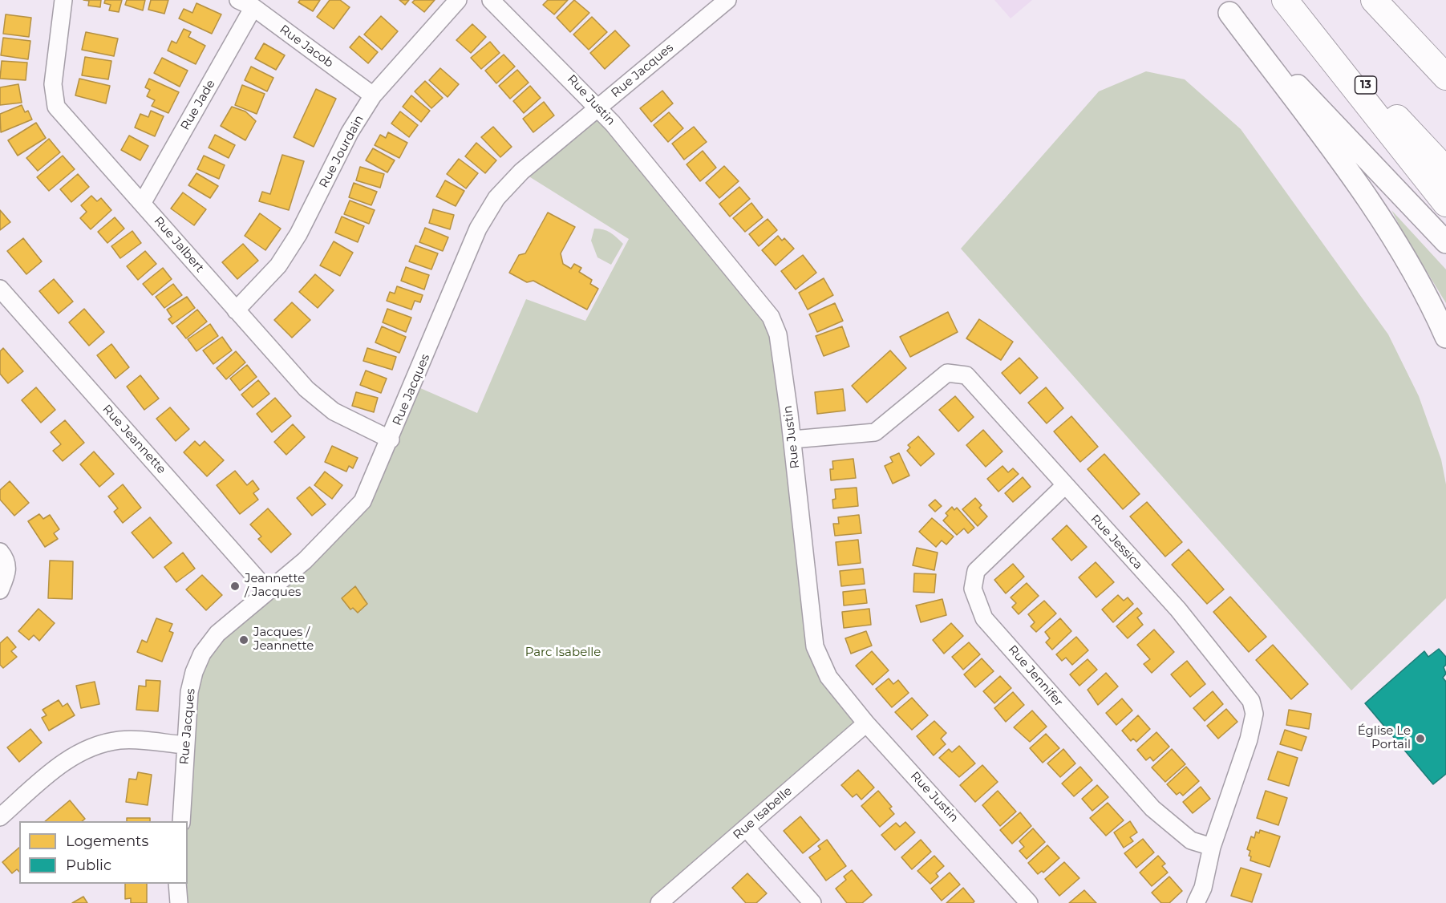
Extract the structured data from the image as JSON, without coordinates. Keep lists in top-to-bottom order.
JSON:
{
  "streets": {
    "highway": ["13"],
    "street": [
      "Rue Jacob",
      "Rue Jacques",
      "Rue Justin",
      "Rue Jade",
      "Rue Jourdain",
      "Rue Jalbert",
      "Rue Jeannette",
      "Rue Jessica",
      "Rue Jennifer",
      "Rue Isabelle"
    ]
  },
  "crossings": [
    ["Rue Jacob", "Rue Jade"],
    ["Rue Jacob", "Rue Jourdain"],
    ["Rue Jacques", "Rue Justin"],
    ["Rue Jacques", "Rue Jalbert"],
    ["Rue Jacques", "Rue Jeannette"],
    ["Rue Justin", "Rue Jessica"],
    ["Rue Justin", "Rue Isabelle"],
    ["Rue Jade", "Rue Jalbert"],
    ["Rue Jourdain", "Rue Jalbert"],
    ["Rue Jessica", "Rue Jennifer"]
  ],
  "parks": ["Parc Isabelle"],
  "places": ["Jeannette / Jacques", "Jacques / Jeannette", "Église Le Portail"],
  "legend": ["Logements", "Public"]
}
